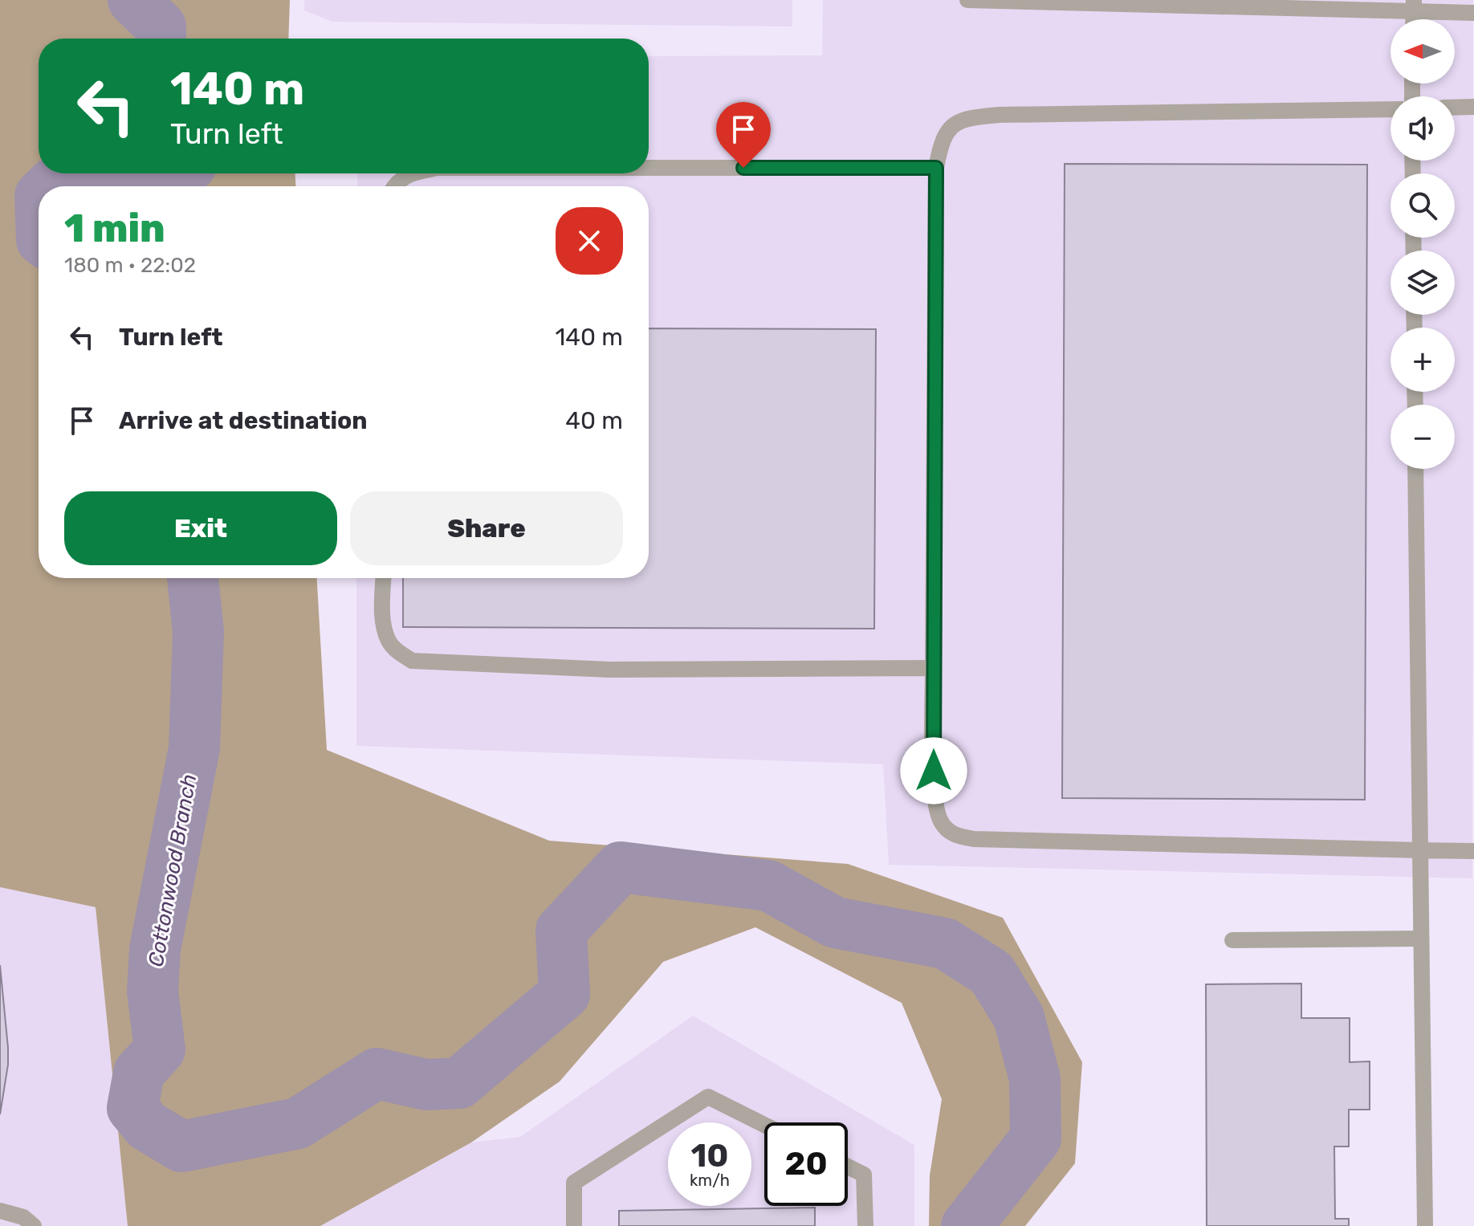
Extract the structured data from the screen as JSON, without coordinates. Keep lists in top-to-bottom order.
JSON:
{
  "water": ["Cottonwood Branch"],
  "north": "left",
  "page": {
    "map_buttons": ["+", "−"],
    "turn": ["140 m", "Turn left"],
    "heading": ["1 min", "180 m · 22:02"],
    "list": [
      {
        "name": "Turn left",
        "value": "140 m"
      },
      {
        "name": "Arrive at destination",
        "value": "40 m"
      }
    ],
    "buttons": ["Exit", "Share"],
    "speed": "10 km/h",
    "limit": "20"
  }
}
